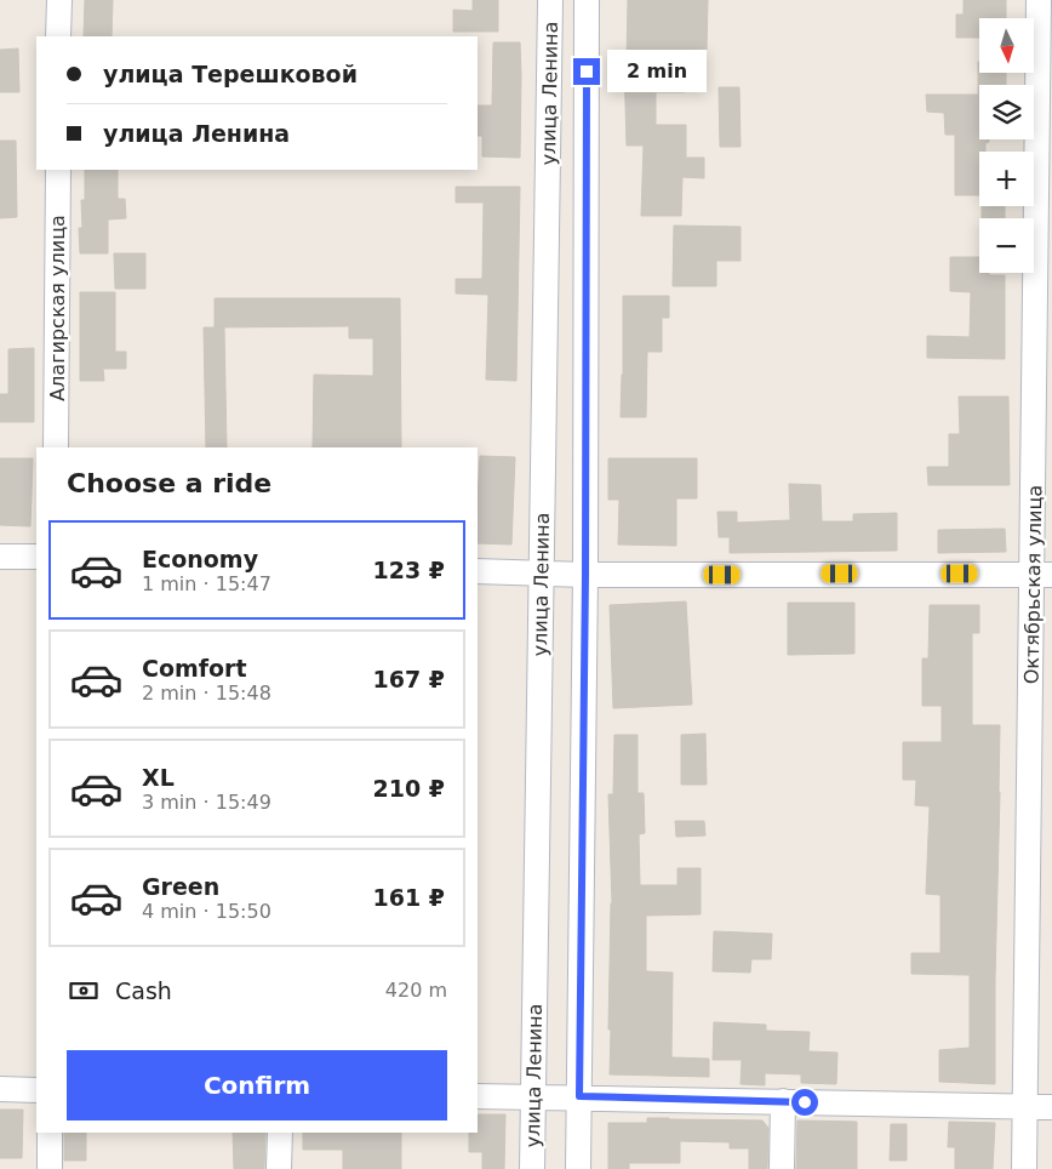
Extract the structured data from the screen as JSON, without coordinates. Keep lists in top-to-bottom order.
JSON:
{
  "streets": {
    "street": ["улица Ленина", "Алагирская улица", "Октябрьская улица"]
  },
  "north": "bottom",
  "page": {
    "map_buttons": ["+", "−"],
    "banner": ["улица Терешковой", "улица Ленина"],
    "bubble": "2 min",
    "heading": "Choose a ride",
    "list": [
      {
        "name": "Economy",
        "note": "1 min · 15:47",
        "value": "123 ₽"
      },
      {
        "name": "Comfort",
        "note": "2 min · 15:48",
        "value": "167 ₽"
      },
      {
        "name": "XL",
        "note": "3 min · 15:49",
        "value": "210 ₽"
      },
      {
        "name": "Green",
        "note": "4 min · 15:50",
        "value": "161 ₽"
      }
    ],
    "pay": ["Cash", "420 m"],
    "buttons": "Confirm"
  }
}
